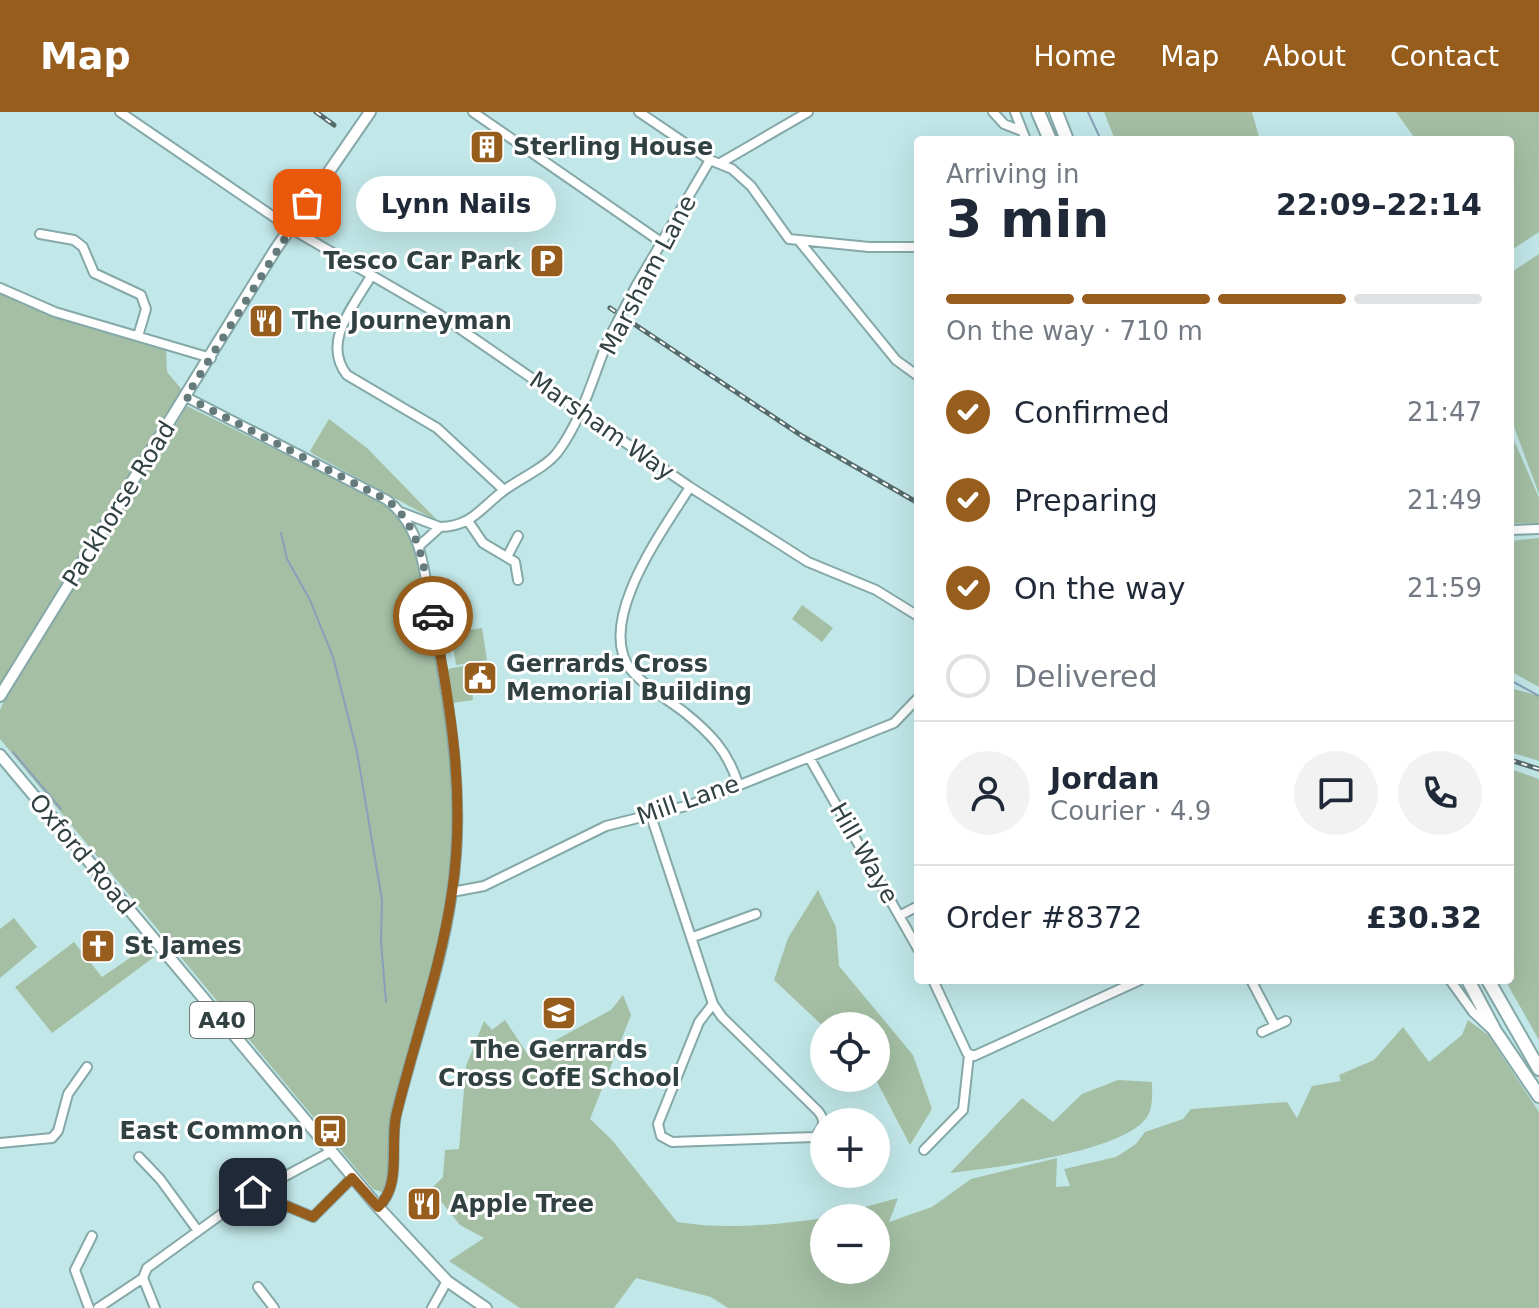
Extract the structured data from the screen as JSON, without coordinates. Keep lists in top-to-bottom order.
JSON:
{
  "streets": {
    "main road": ["Packhorse Road", "Oxford Road", "A40"],
    "street": [
      "Marsham Lane",
      "Marsham Way",
      "Mill Lane",
      "Hill Waye"
    ]
  },
  "crossings": [
    ["Marsham Lane", "Marsham Way"],
    ["Marsham Way", "Packhorse Road"],
    ["Mill Lane", "Hill Waye"]
  ],
  "places": {
    "building": ["Sterling House"],
    "other": ["Lynn Nails"],
    "parking": ["Tesco Car Park"],
    "restaurant": ["The Journeyman", "Apple Tree"],
    "public building": ["Gerrards Cross Memorial Building"],
    "church": ["St James"],
    "school or university": ["The Gerrards Cross CofE School"],
    "bus stop": ["East Common"]
  },
  "page": {
    "header": "Map",
    "nav": [
      "Home",
      "Map",
      "About",
      "Contact"
    ],
    "heading": ["3 min", "Arriving in", "22:09–22:14"],
    "panel": [
      "Jordan",
      "Courier · 4.9",
      "Order #8372",
      "£30.32"
    ],
    "bubble": "Lynn Nails",
    "bar": "On the way · 710 m",
    "list": [
      ["Confirmed", "21:47"],
      ["Preparing", "21:49"],
      ["On the way", "21:59"],
      "Delivered"
    ],
    "map_buttons": ["+", "−"]
  }
}
